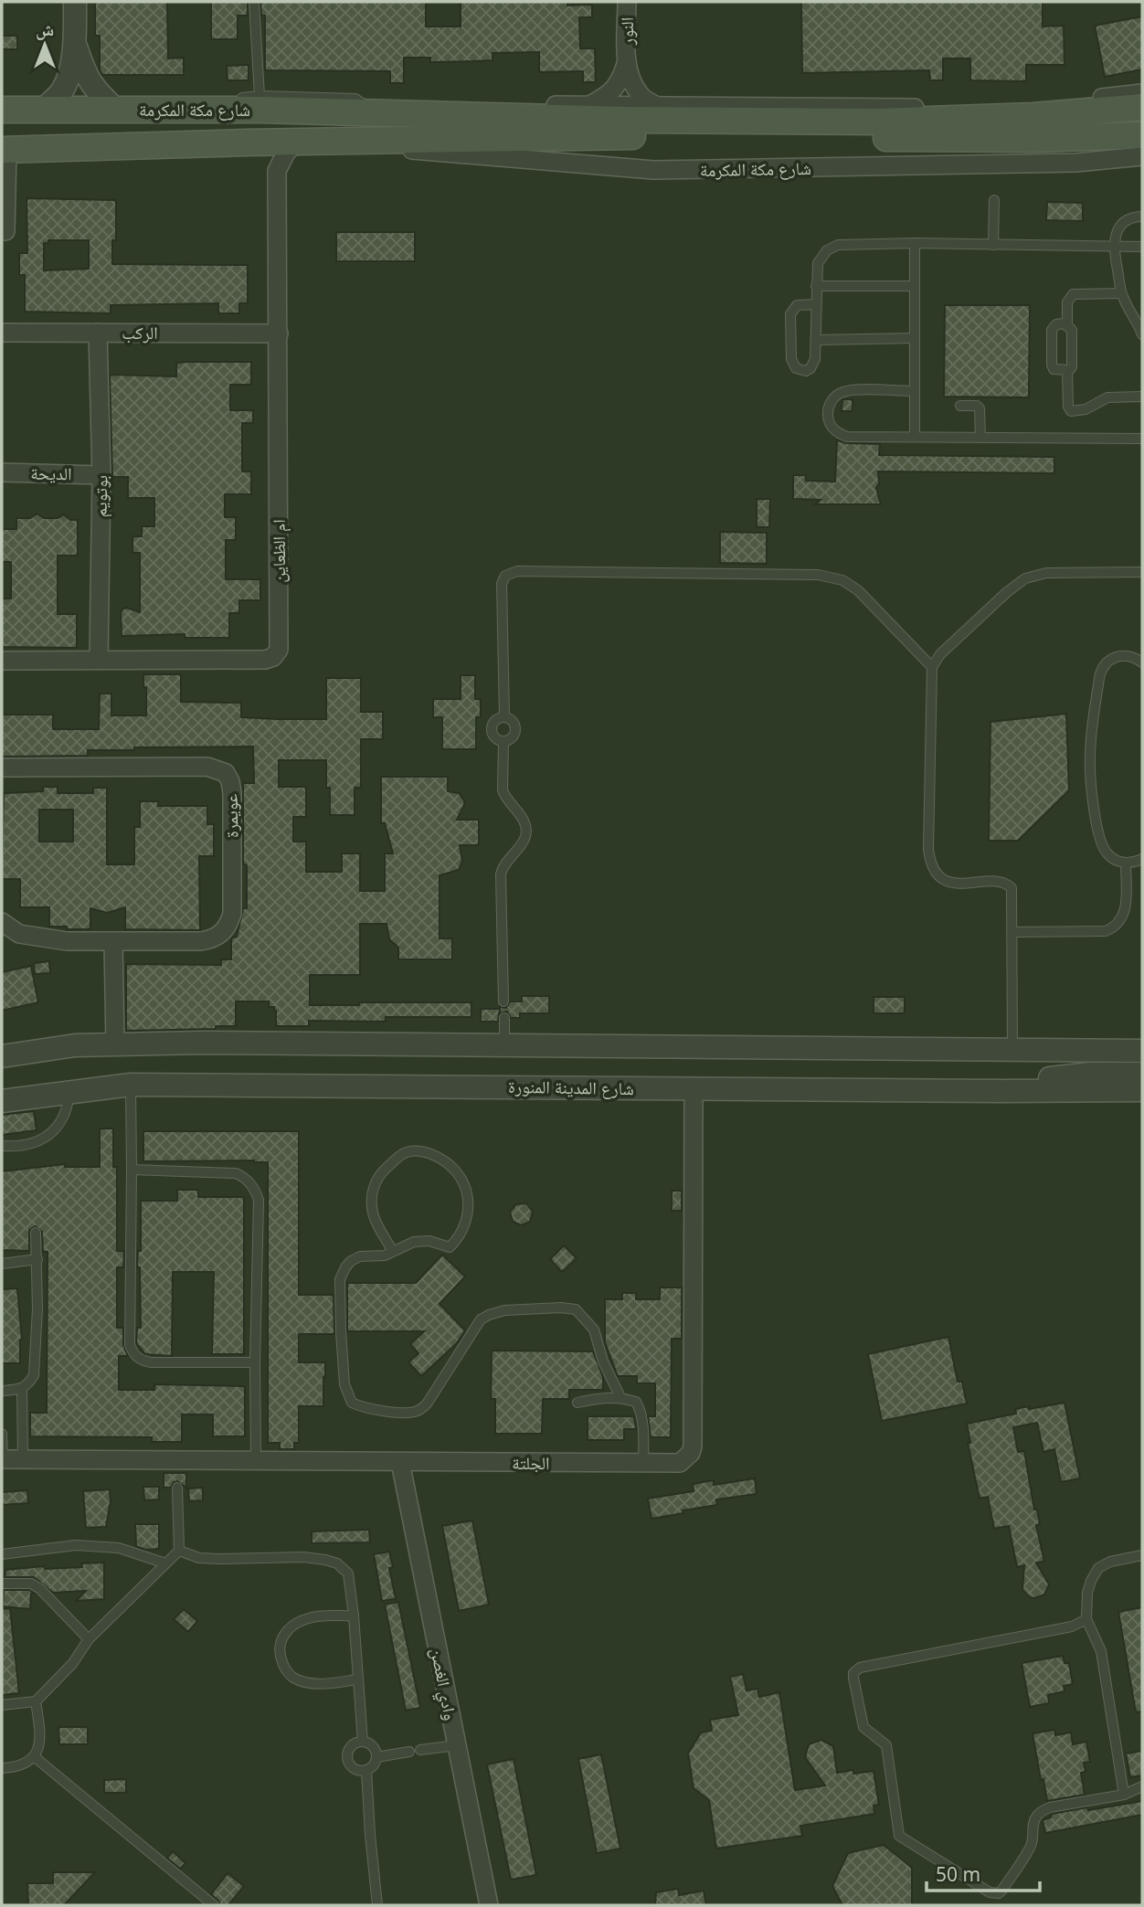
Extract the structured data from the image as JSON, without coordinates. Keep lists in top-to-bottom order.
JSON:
{
  "streets": {
    "main road": ["شارع مكة المكرمة"],
    "street": [
      "النور",
      "الركب",
      "الديحة",
      "بوتويم",
      "ام الظعاين",
      "عويمرة",
      "شارع المدينة المنورة",
      "الجلتة",
      "وادي الغصن"
    ]
  },
  "crossings": [
    ["النور", "شارع مكة المكرمة"],
    ["الركب", "بوتويم"],
    ["الركب", "ام الظعاين"],
    ["الديحة", "بوتويم"],
    ["بوتويم", "ام الظعاين"],
    ["شارع المدينة المنورة", "الجلتة"],
    ["الجلتة", "وادي الغصن"]
  ],
  "scale_bar": "50 m",
  "north": "top"
}
